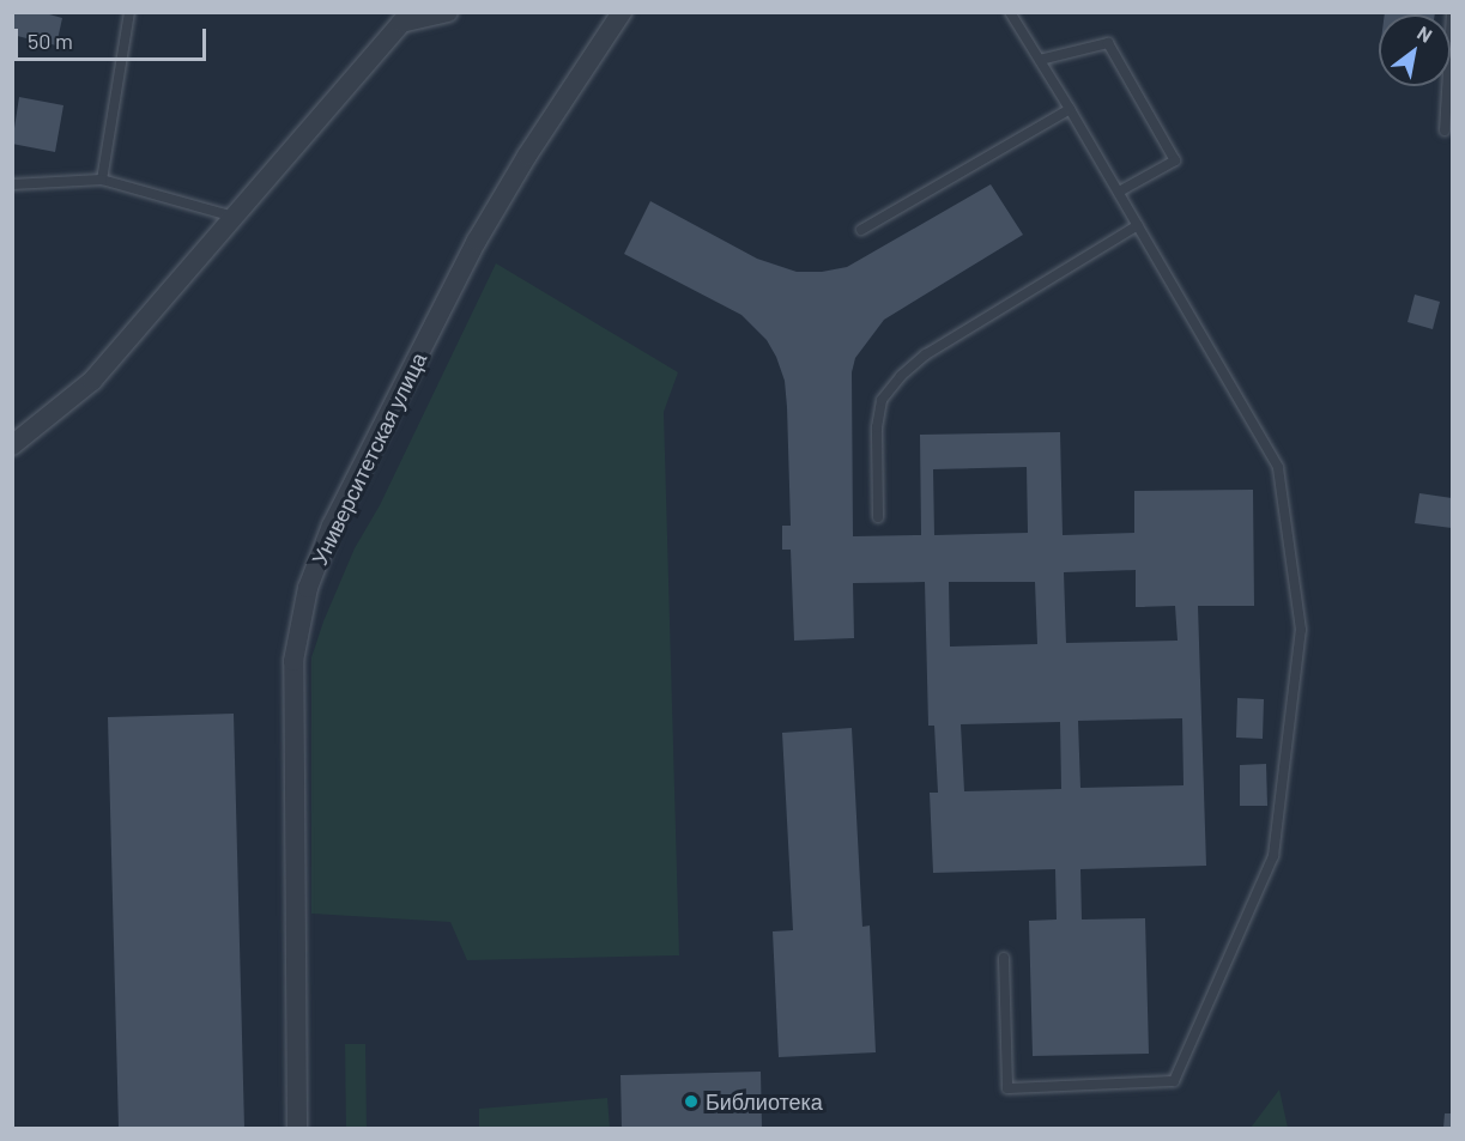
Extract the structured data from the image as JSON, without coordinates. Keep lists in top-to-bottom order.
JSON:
{
  "streets": {
    "street": ["Университетская улица"]
  },
  "places": ["Библиотека"],
  "scale_bar": "50 m",
  "north": "top right"
}
